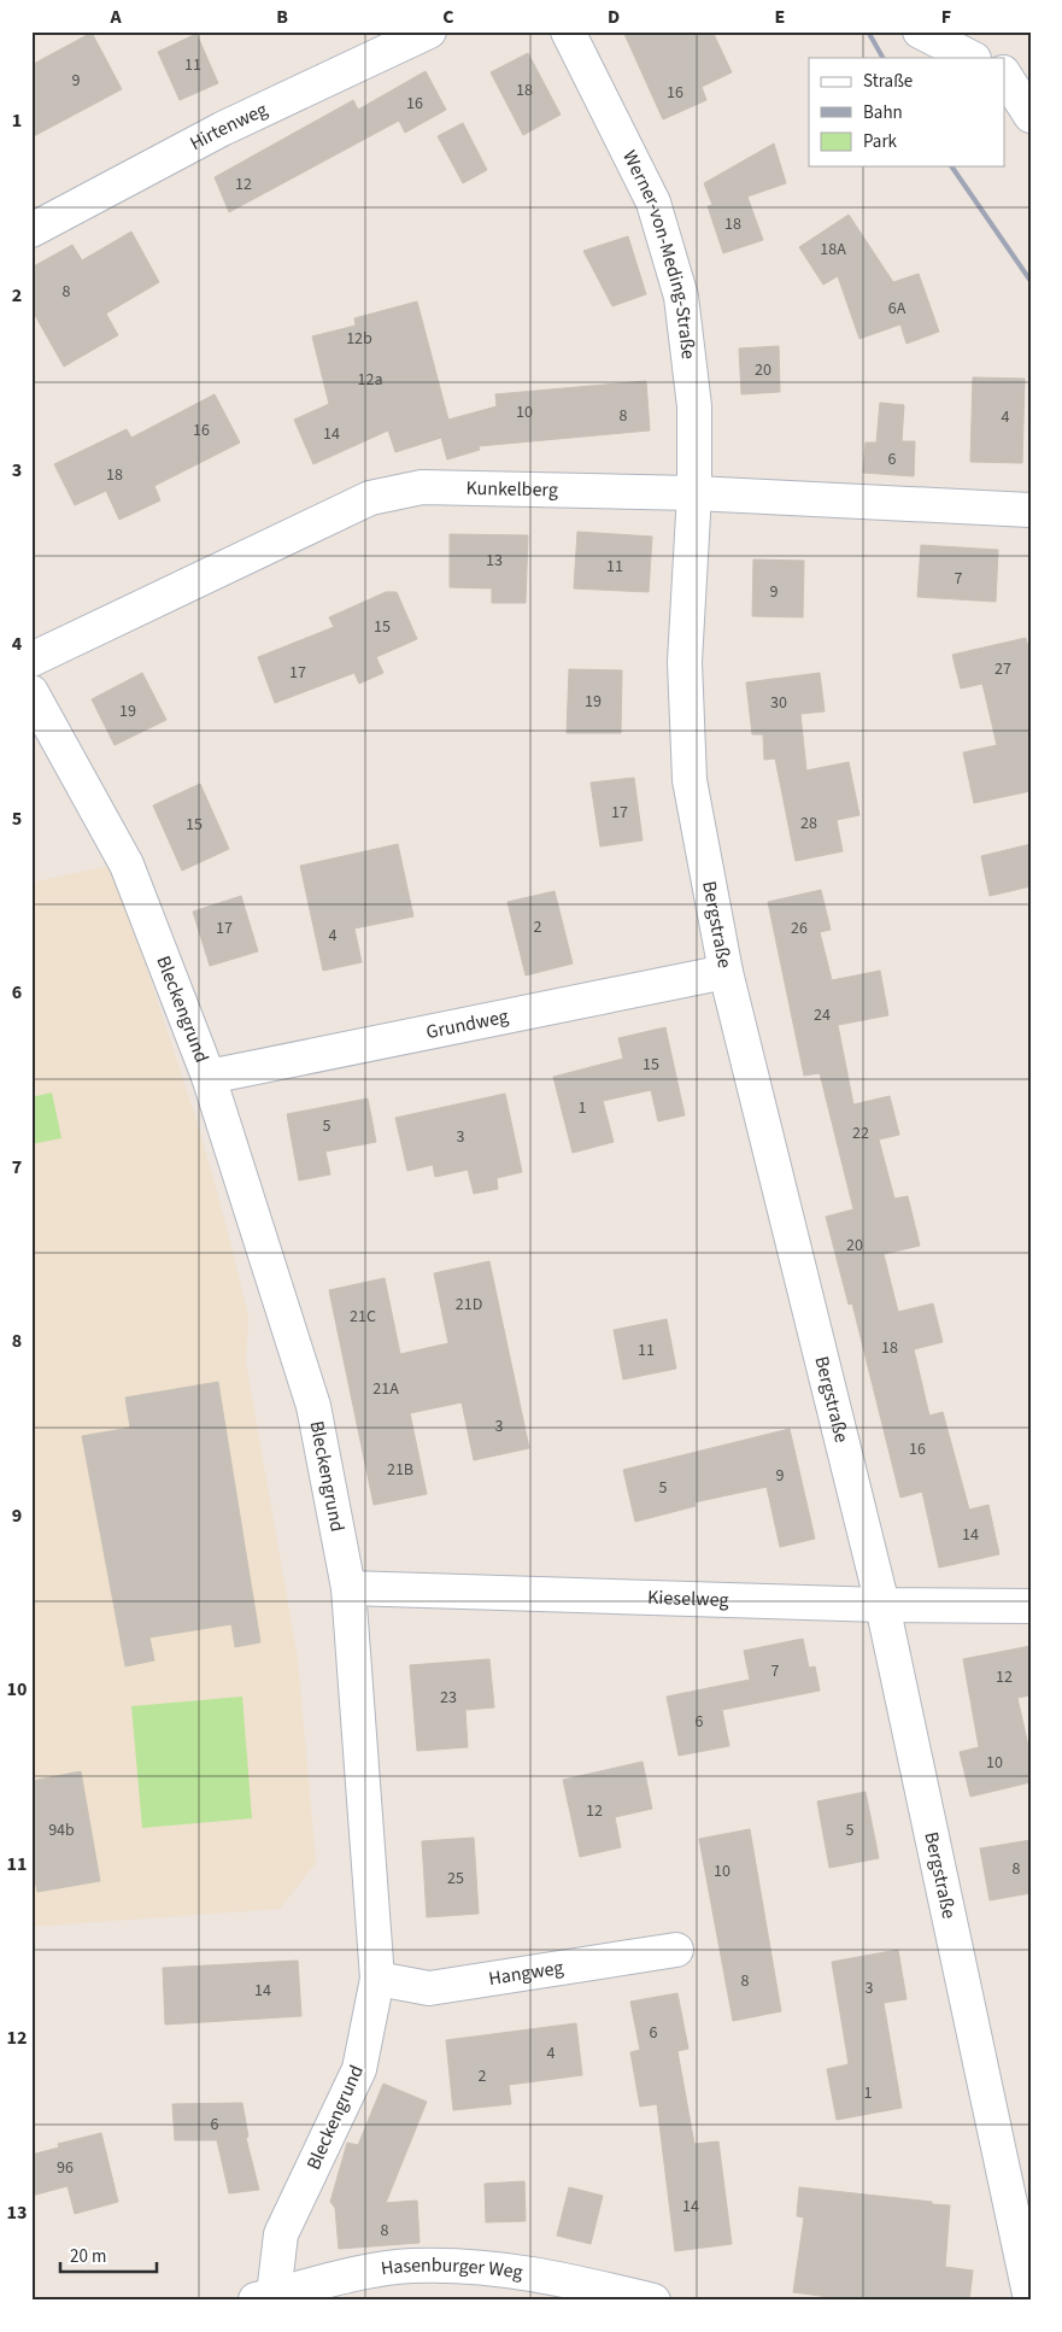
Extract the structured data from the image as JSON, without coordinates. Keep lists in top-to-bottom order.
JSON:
{
  "streets": {
    "street": [
      "Hirtenweg",
      "Werner-von-Meding-Straße",
      "Kunkelberg",
      "Bergstraße",
      "Bleckengrund",
      "Grundweg",
      "Kieselweg",
      "Hangweg",
      "Hasenburger Weg"
    ]
  },
  "crossings": [
    ["Werner-von-Meding-Straße", "Kunkelberg"],
    ["Werner-von-Meding-Straße", "Bergstraße"],
    ["Kunkelberg", "Bergstraße"],
    ["Bergstraße", "Grundweg"],
    ["Bergstraße", "Kieselweg"],
    ["Bleckengrund", "Grundweg"],
    ["Bleckengrund", "Kieselweg"],
    ["Bleckengrund", "Hangweg"],
    ["Bleckengrund", "Hasenburger Weg"]
  ],
  "house_numbers": [
    "11",
    "9",
    "18",
    "16",
    "16",
    "12",
    "18",
    "18A",
    "8",
    "6A",
    "12b",
    "20",
    "12a",
    "10",
    "8",
    "4",
    "16",
    "14",
    "6",
    "18",
    "13",
    "11",
    "7",
    "9",
    "15",
    "27",
    "17",
    "19",
    "30",
    "19",
    "17",
    "28",
    "15",
    "2",
    "17",
    "26",
    "4",
    "24",
    "15",
    "1",
    "5",
    "22",
    "3",
    "20",
    "21D",
    "21C",
    "18",
    "11",
    "21A",
    "3",
    "16",
    "21B",
    "9",
    "5",
    "14",
    "7",
    "12",
    "23",
    "6",
    "10",
    "12",
    "94b",
    "5",
    "8",
    "10",
    "25",
    "8",
    "3",
    "14",
    "6",
    "4",
    "2",
    "1",
    "6",
    "96",
    "14",
    "8"
  ],
  "legend": ["Straße", "Bahn", "Park"],
  "scale_bar": "20 m",
  "grid": {
    "columns": [
      "A",
      "B",
      "C",
      "D",
      "E",
      "F"
    ],
    "rows": [
      "1",
      "2",
      "3",
      "4",
      "5",
      "6",
      "7",
      "8",
      "9",
      "10",
      "11",
      "12",
      "13"
    ]
  }
}
